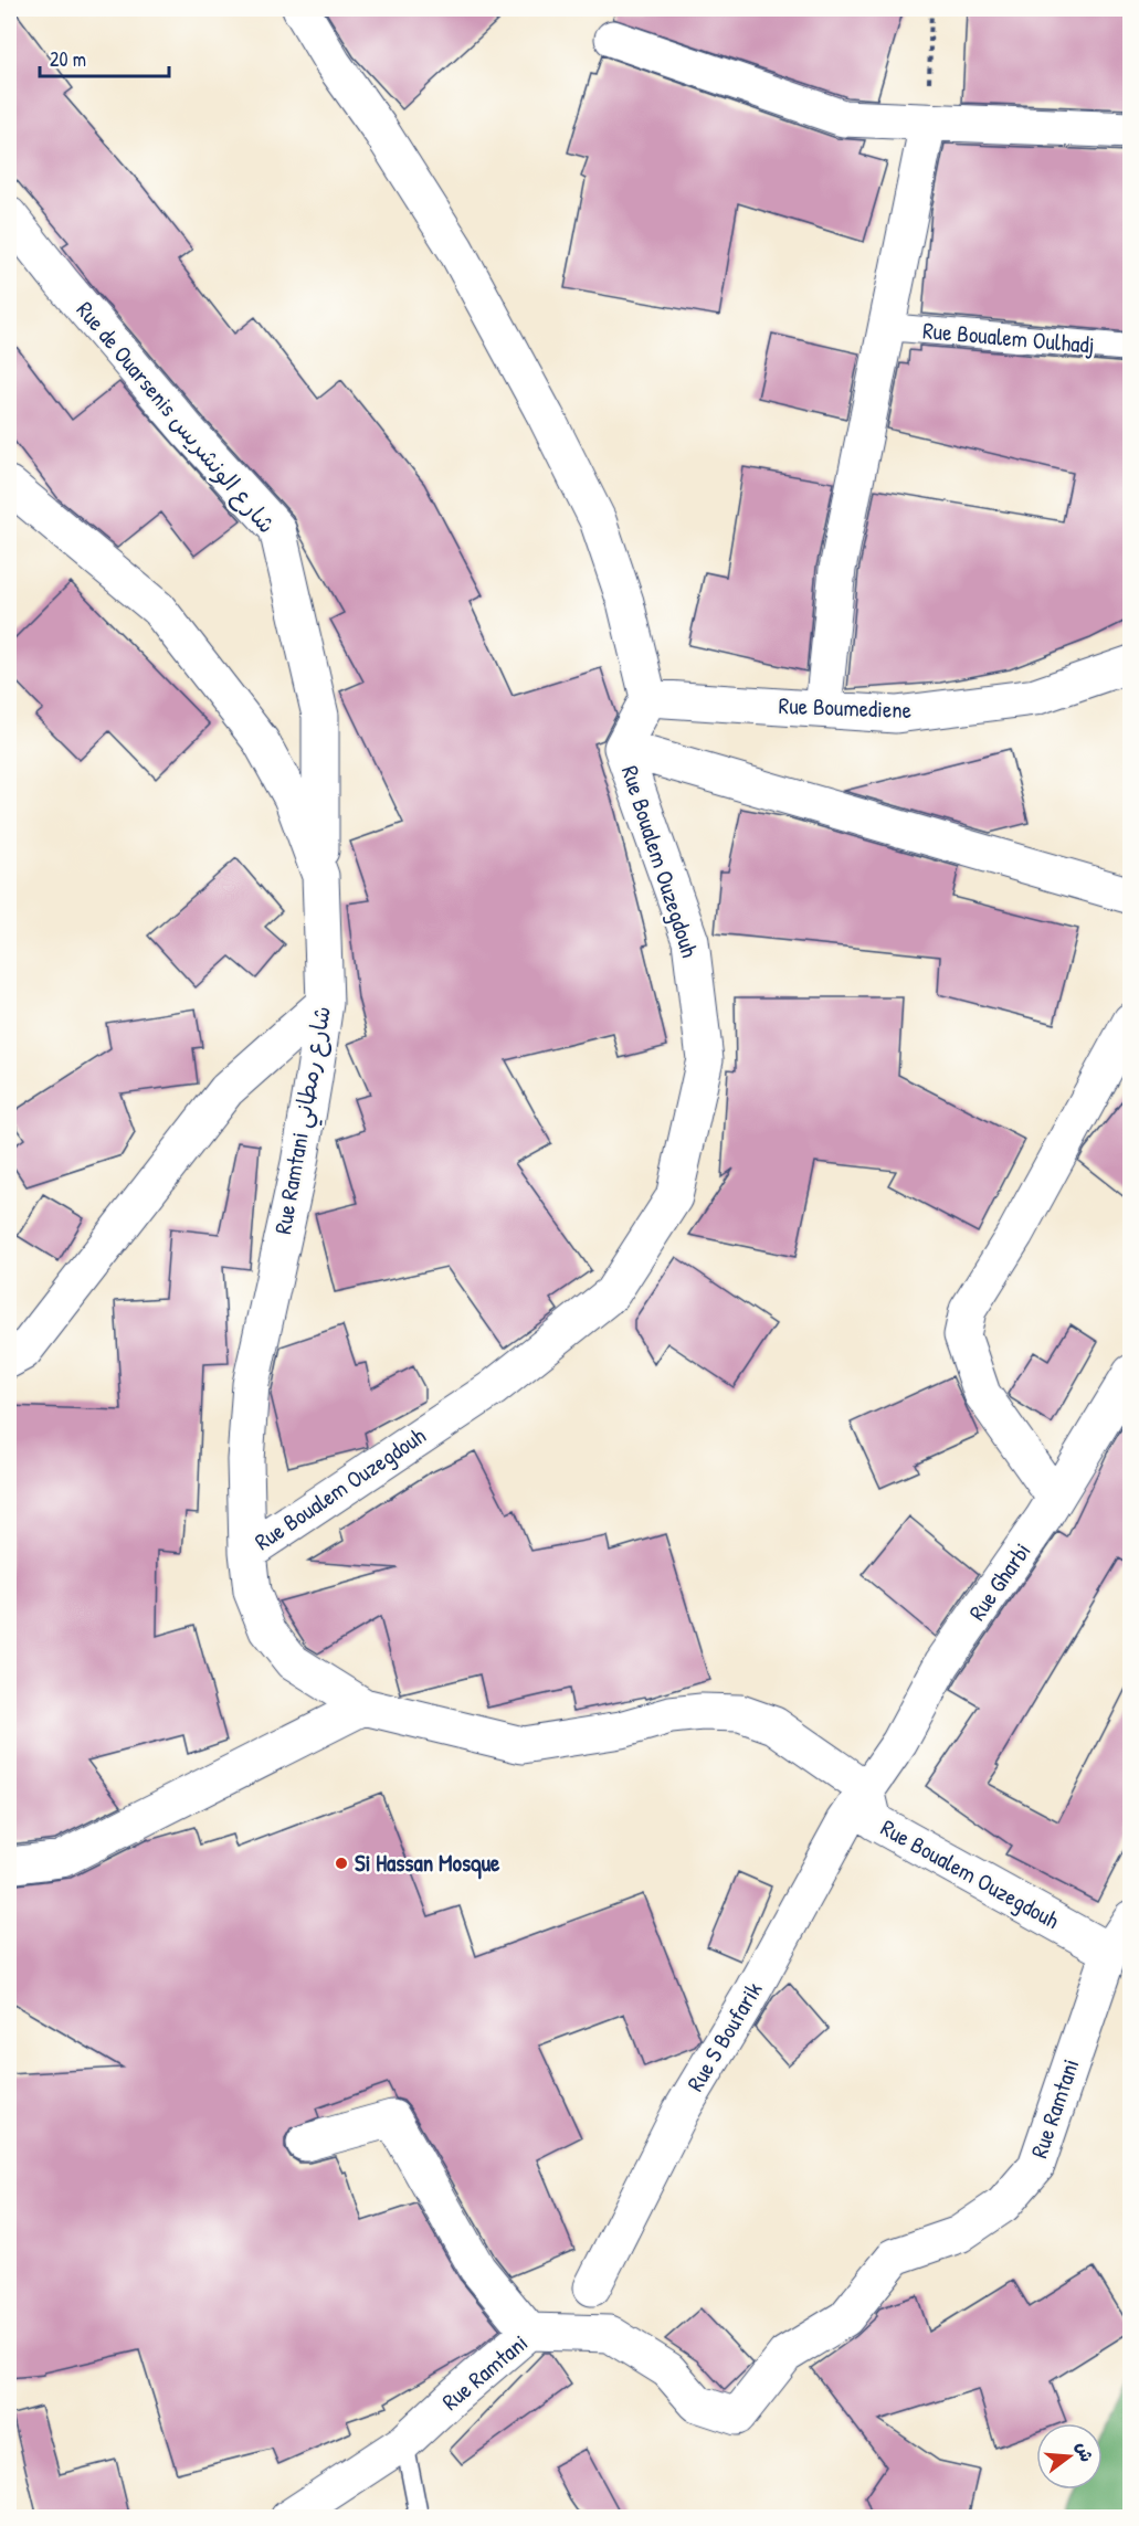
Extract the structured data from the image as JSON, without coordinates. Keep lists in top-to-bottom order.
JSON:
{
  "streets": {
    "street": [
      "Rue Boualem Oulhadj",
      "Rue de Ouarsenis شارع الونشريس",
      "Rue Boumediene",
      "Rue Boualem Ouzegdouh",
      "Rue Ramtani شارع رمطاني",
      "Rue Gharbi",
      "Rue S Boufarik",
      "Rue Ramtani"
    ]
  },
  "crossings": [
    ["Rue de Ouarsenis شارع الونشريس", "Rue Ramtani شارع رمطاني"],
    ["Rue Boualem Ouzegdouh", "Rue Ramtani شارع رمطاني"],
    ["Rue Boualem Ouzegdouh", "Rue Gharbi"],
    ["Rue Boualem Ouzegdouh", "Rue S Boufarik"],
    ["Rue Boualem Ouzegdouh", "Rue Ramtani"],
    ["Rue Gharbi", "Rue S Boufarik"]
  ],
  "places": ["Si Hassan Mosque"],
  "scale_bar": "20 m",
  "north": "right"
}
